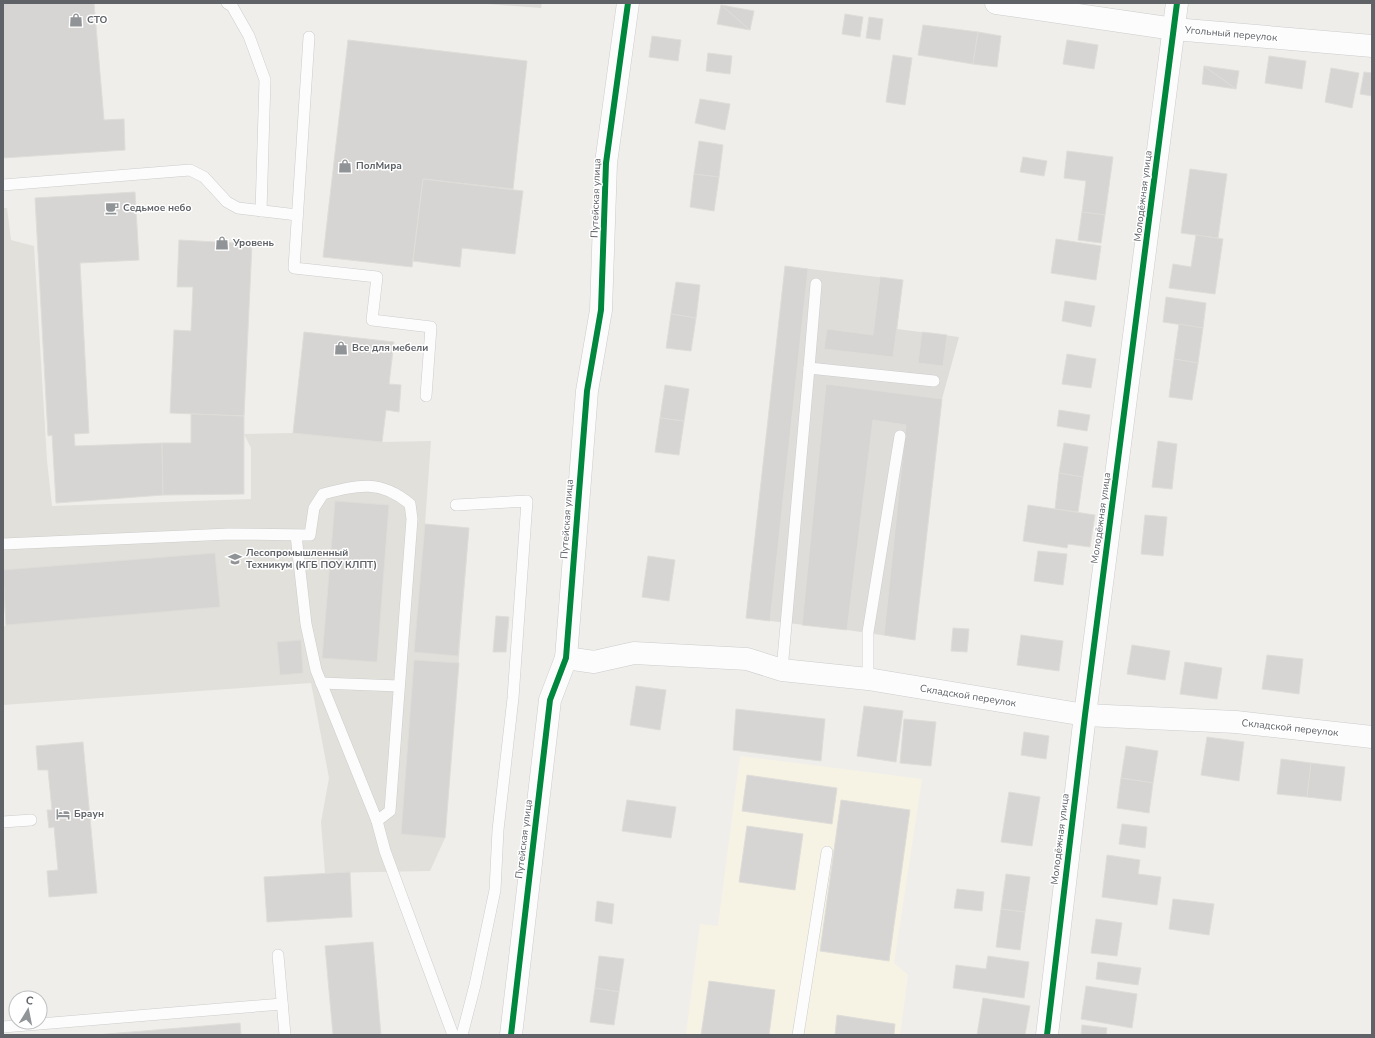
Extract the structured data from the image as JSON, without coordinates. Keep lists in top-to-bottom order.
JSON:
{
  "streets": {
    "street": [
      "Угольный переулок",
      "Молодёжная улица",
      "Путейская улица",
      "Складской переулок"
    ]
  },
  "crossings": [
    ["Угольный переулок", "Молодёжная улица"],
    ["Молодёжная улица", "Складской переулок"],
    ["Путейская улица", "Складской переулок"]
  ],
  "places": {
    "shop": [
      "СТО",
      "ПолМира",
      "Уровень",
      "Все для мебели"
    ],
    "cafe": ["Седьмое небо"],
    "school or university": ["Лесопромышленный Техникум (КГБ ПОУ КЛПТ)"],
    "hotel": ["Браун"]
  },
  "north": "top"
}
